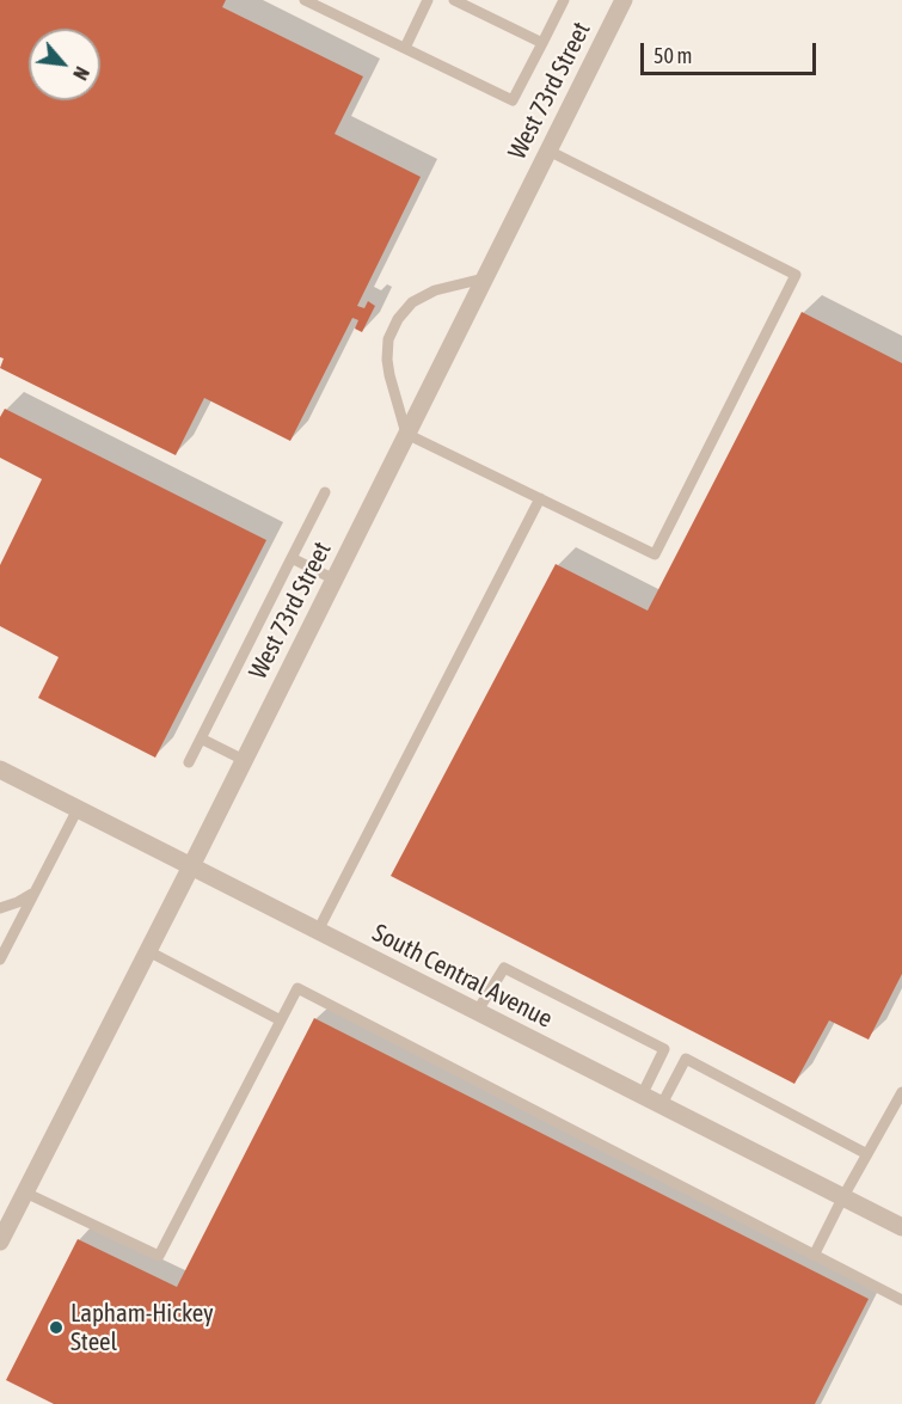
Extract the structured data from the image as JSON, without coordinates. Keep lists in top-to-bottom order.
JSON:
{
  "streets": {
    "street": ["West 73rd Street", "South Central Avenue"]
  },
  "crossings": [
    ["West 73rd Street", "South Central Avenue"]
  ],
  "places": ["Lapham-Hickey Steel"],
  "scale_bar": "50 m",
  "north": "bottom right"
}
